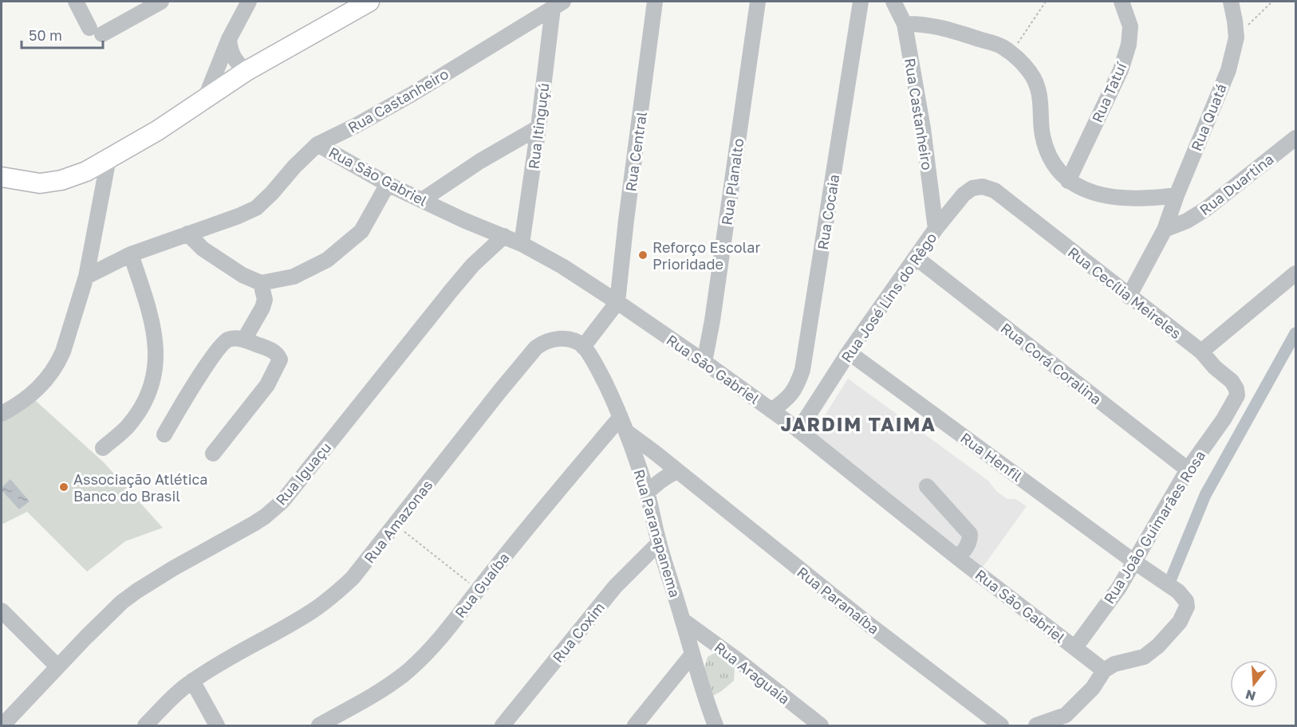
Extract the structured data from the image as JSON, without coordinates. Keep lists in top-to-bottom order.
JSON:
{
  "streets": {
    "street": [
      "Rua Tatuí",
      "Rua Castanheiro",
      "Rua Quatá",
      "Rua Itinguçú",
      "Rua Central",
      "Rua São Gabriel",
      "Rua Planalto",
      "Rua Duartina",
      "Rua Cocaia",
      "Rua Cecília Meireles",
      "Rua José Lins do Rêgo",
      "Rua Corá Coralina",
      "Rua Henfil",
      "Rua Iguaçu",
      "Rua Amazonas",
      "Rua João Guimarães Rosa",
      "Rua Paranapanema",
      "Rua Guaíba",
      "Rua Paranaíba",
      "Rua Coxim",
      "Rua Araguaia"
    ]
  },
  "crossings": [
    ["Rua Castanheiro", "Rua Itinguçú"],
    ["Rua Castanheiro", "Rua São Gabriel"],
    ["Rua Castanheiro", "Rua José Lins do Rêgo"],
    ["Rua Quatá", "Rua Duartina"],
    ["Rua Itinguçú", "Rua São Gabriel"],
    ["Rua Central", "Rua São Gabriel"],
    ["Rua São Gabriel", "Rua Planalto"],
    ["Rua São Gabriel", "Rua Cocaia"],
    ["Rua São Gabriel", "Rua José Lins do Rêgo"],
    ["Rua São Gabriel", "Rua Henfil"],
    ["Rua São Gabriel", "Rua Iguaçu"],
    ["Rua São Gabriel", "Rua João Guimarães Rosa"],
    ["Rua Cecília Meireles", "Rua José Lins do Rêgo"],
    ["Rua Cecília Meireles", "Rua João Guimarães Rosa"],
    ["Rua José Lins do Rêgo", "Rua Corá Coralina"],
    ["Rua José Lins do Rêgo", "Rua Henfil"],
    ["Rua Corá Coralina", "Rua João Guimarães Rosa"],
    ["Rua Henfil", "Rua João Guimarães Rosa"],
    ["Rua Amazonas", "Rua Paranapanema"],
    ["Rua Paranapanema", "Rua Guaíba"],
    ["Rua Paranapanema", "Rua Paranaíba"],
    ["Rua Paranapanema", "Rua Coxim"],
    ["Rua Paranapanema", "Rua Araguaia"]
  ],
  "districts": ["JARDIM TAIMA"],
  "places": ["Reforço Escolar Prioridade", "Associação Atlética Banco do Brasil"],
  "scale_bar": "50 m",
  "north": "bottom"
}
